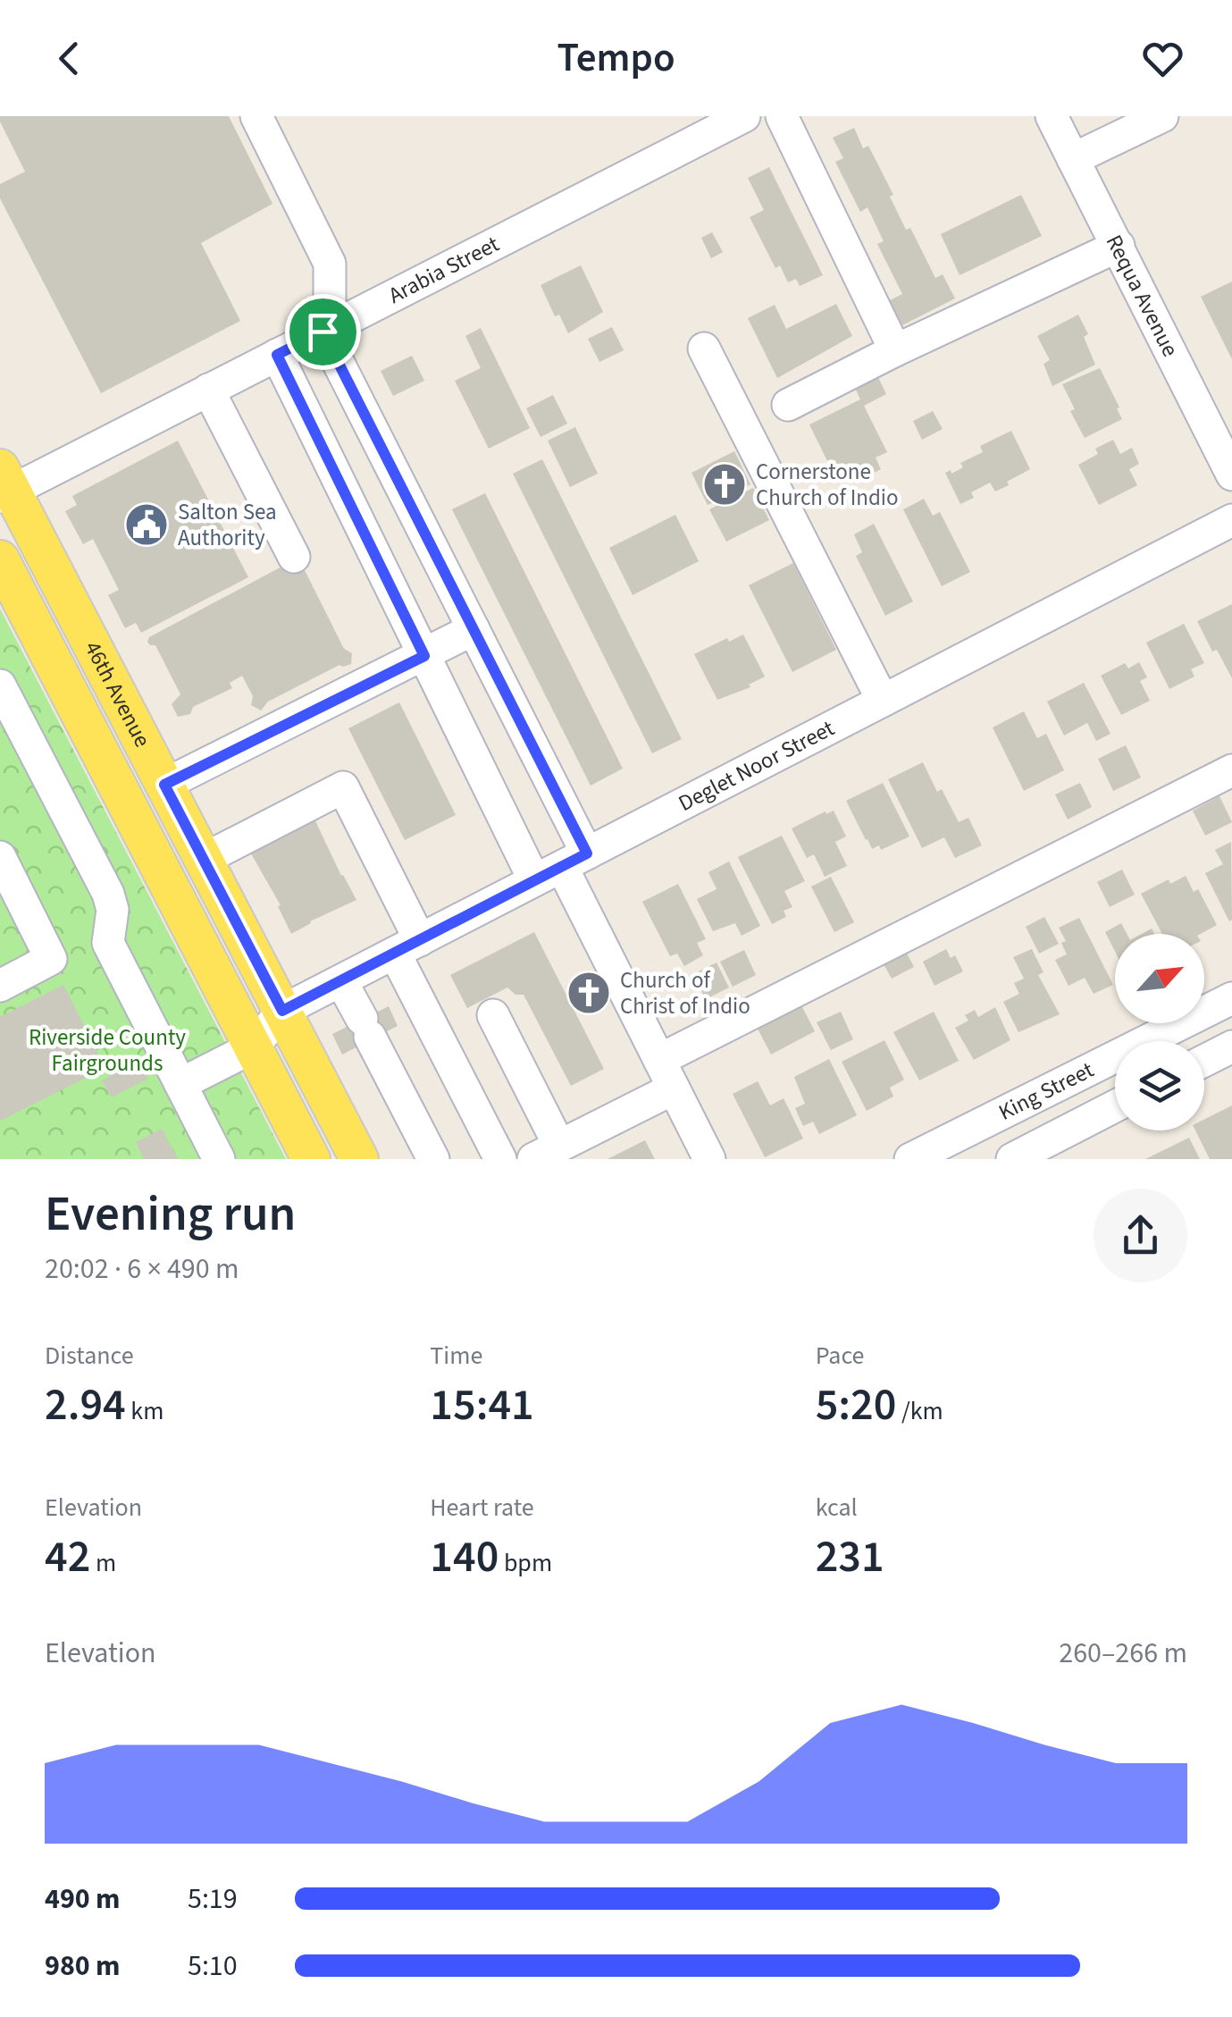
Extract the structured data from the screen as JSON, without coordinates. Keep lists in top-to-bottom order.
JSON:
{
  "streets": {
    "main road": ["46th Avenue"],
    "street": [
      "Arabia Street",
      "Requa Avenue",
      "Deglet Noor Street",
      "King Street"
    ]
  },
  "crossings": [
    ["Arabia Street", "46th Avenue"],
    ["46th Avenue", "Deglet Noor Street"]
  ],
  "parks": ["Riverside County Fairgrounds"],
  "places": {
    "church": ["Cornerstone Church of Indio", "Church of Christ of Indio"],
    "public building": ["Salton Sea Authority"]
  },
  "north": "top right",
  "page": {
    "header": "Tempo",
    "heading": ["Evening run", "20:02 · 6 × 490 m"],
    "stats": [
      ["Distance", "2.94 km"],
      ["Time", "15:41"],
      ["Pace", "5:20 /km"],
      ["Elevation", "42 m"],
      ["Heart rate", "140 bpm"],
      ["kcal", "231"]
    ],
    "chart": ["Elevation", "260–266 m"],
    "list": [
      {
        "name": "490 m",
        "note": "5:19"
      },
      {
        "name": "980 m",
        "note": "5:10"
      }
    ]
  }
}
